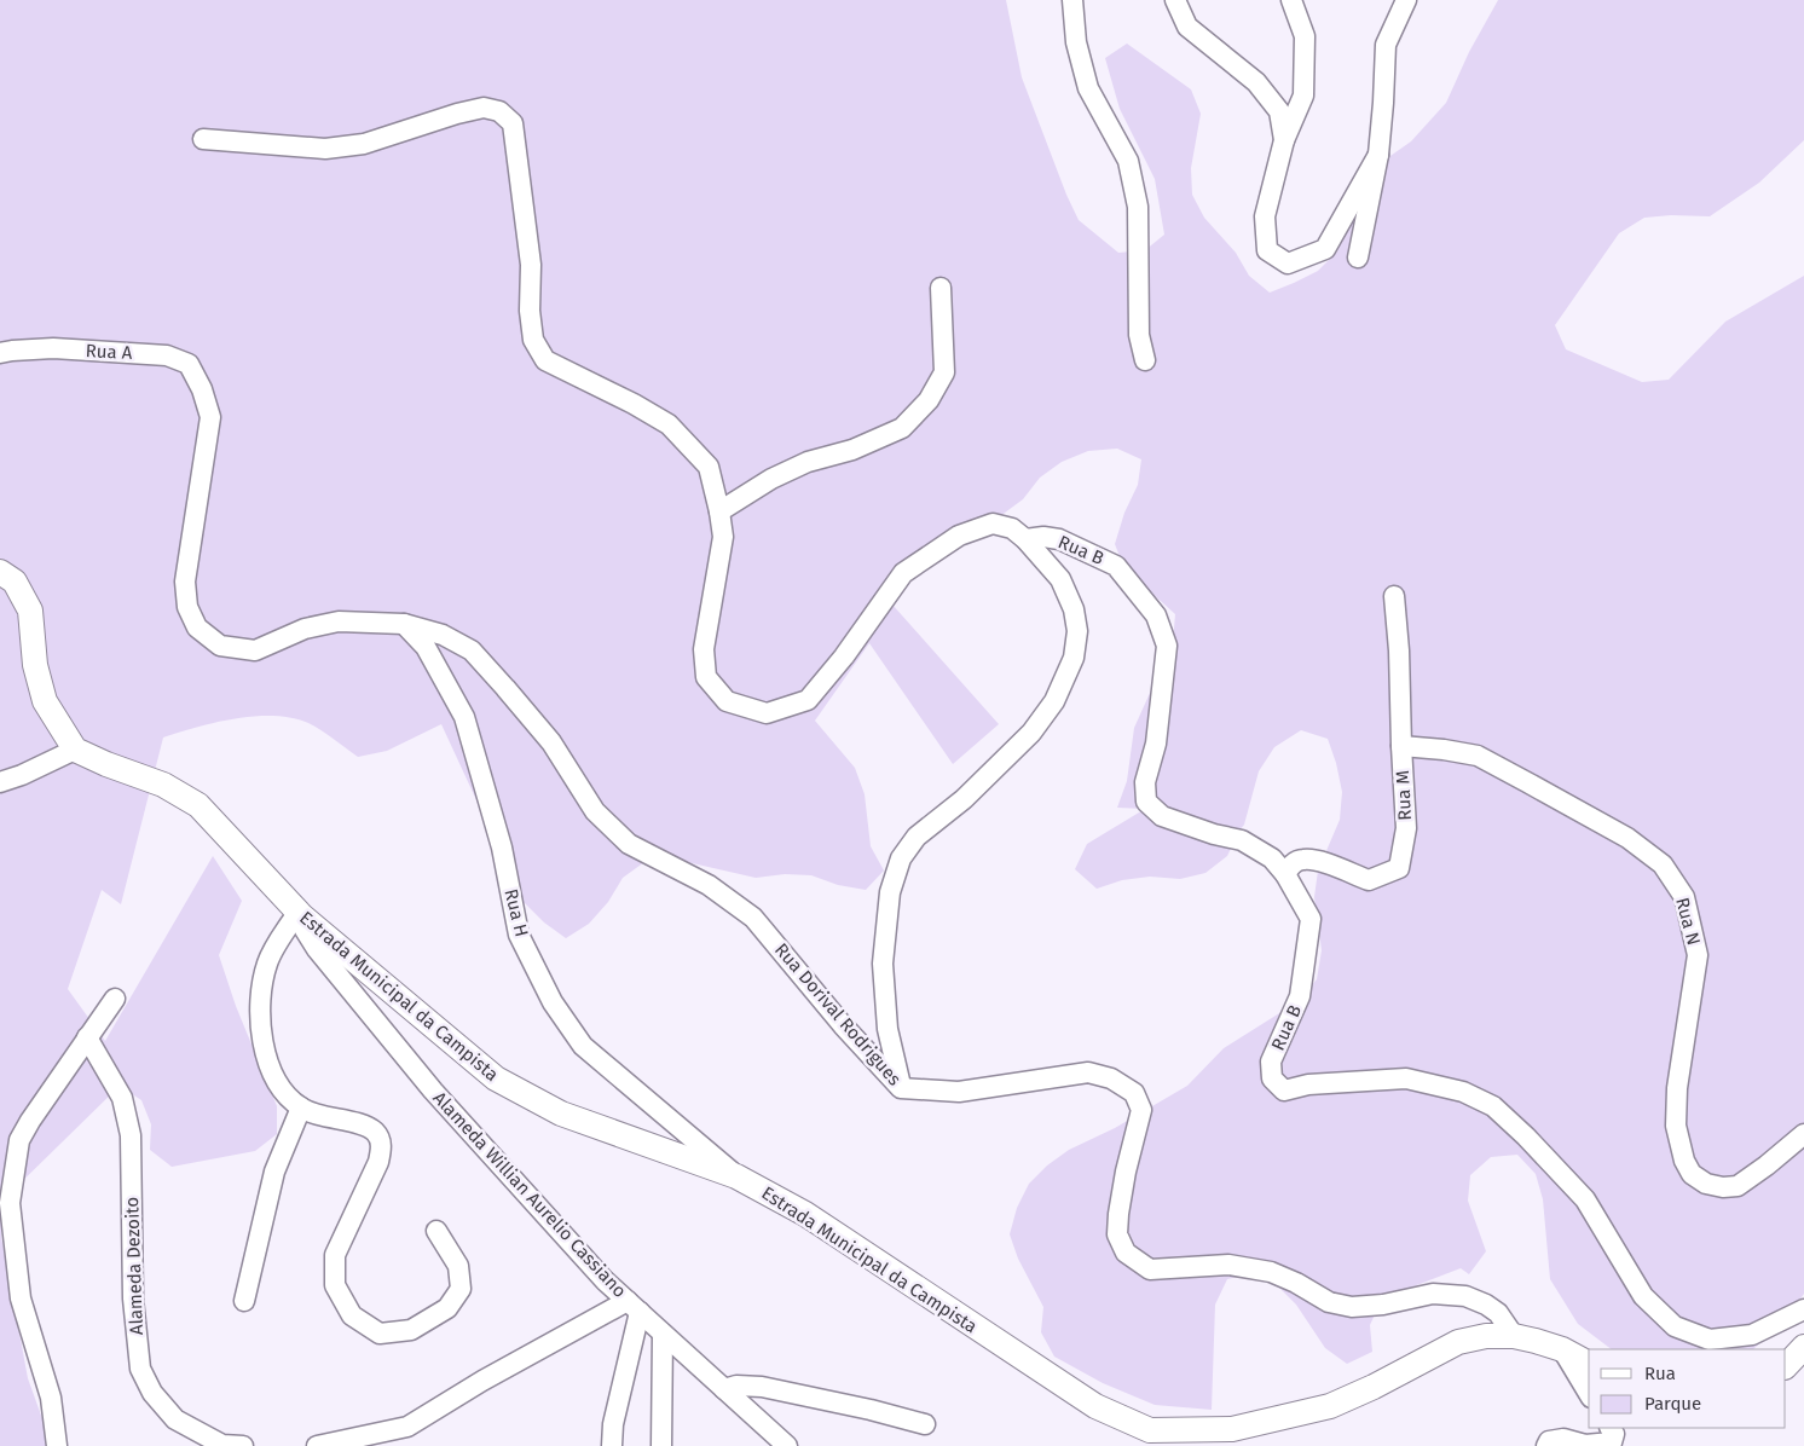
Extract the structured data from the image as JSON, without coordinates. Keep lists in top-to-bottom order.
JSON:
{
  "streets": {
    "main road": ["Estrada Municipal da Campista"],
    "street": [
      "Rua A",
      "Rua B",
      "Rua M",
      "Rua H",
      "Rua N",
      "Rua Dorival Rodrigues",
      "Alameda Willian Aurelio Cassiano",
      "Alameda Dezoito"
    ]
  },
  "crossings": [
    ["Rua A", "Rua H"],
    ["Rua A", "Rua Dorival Rodrigues"],
    ["Rua B", "Rua M"],
    ["Rua M", "Rua N"],
    ["Rua H", "Estrada Municipal da Campista"],
    ["Rua H", "Rua Dorival Rodrigues"],
    ["Estrada Municipal da Campista", "Rua Dorival Rodrigues"],
    ["Estrada Municipal da Campista", "Alameda Willian Aurelio Cassiano"]
  ],
  "legend": ["Rua", "Parque"]
}
